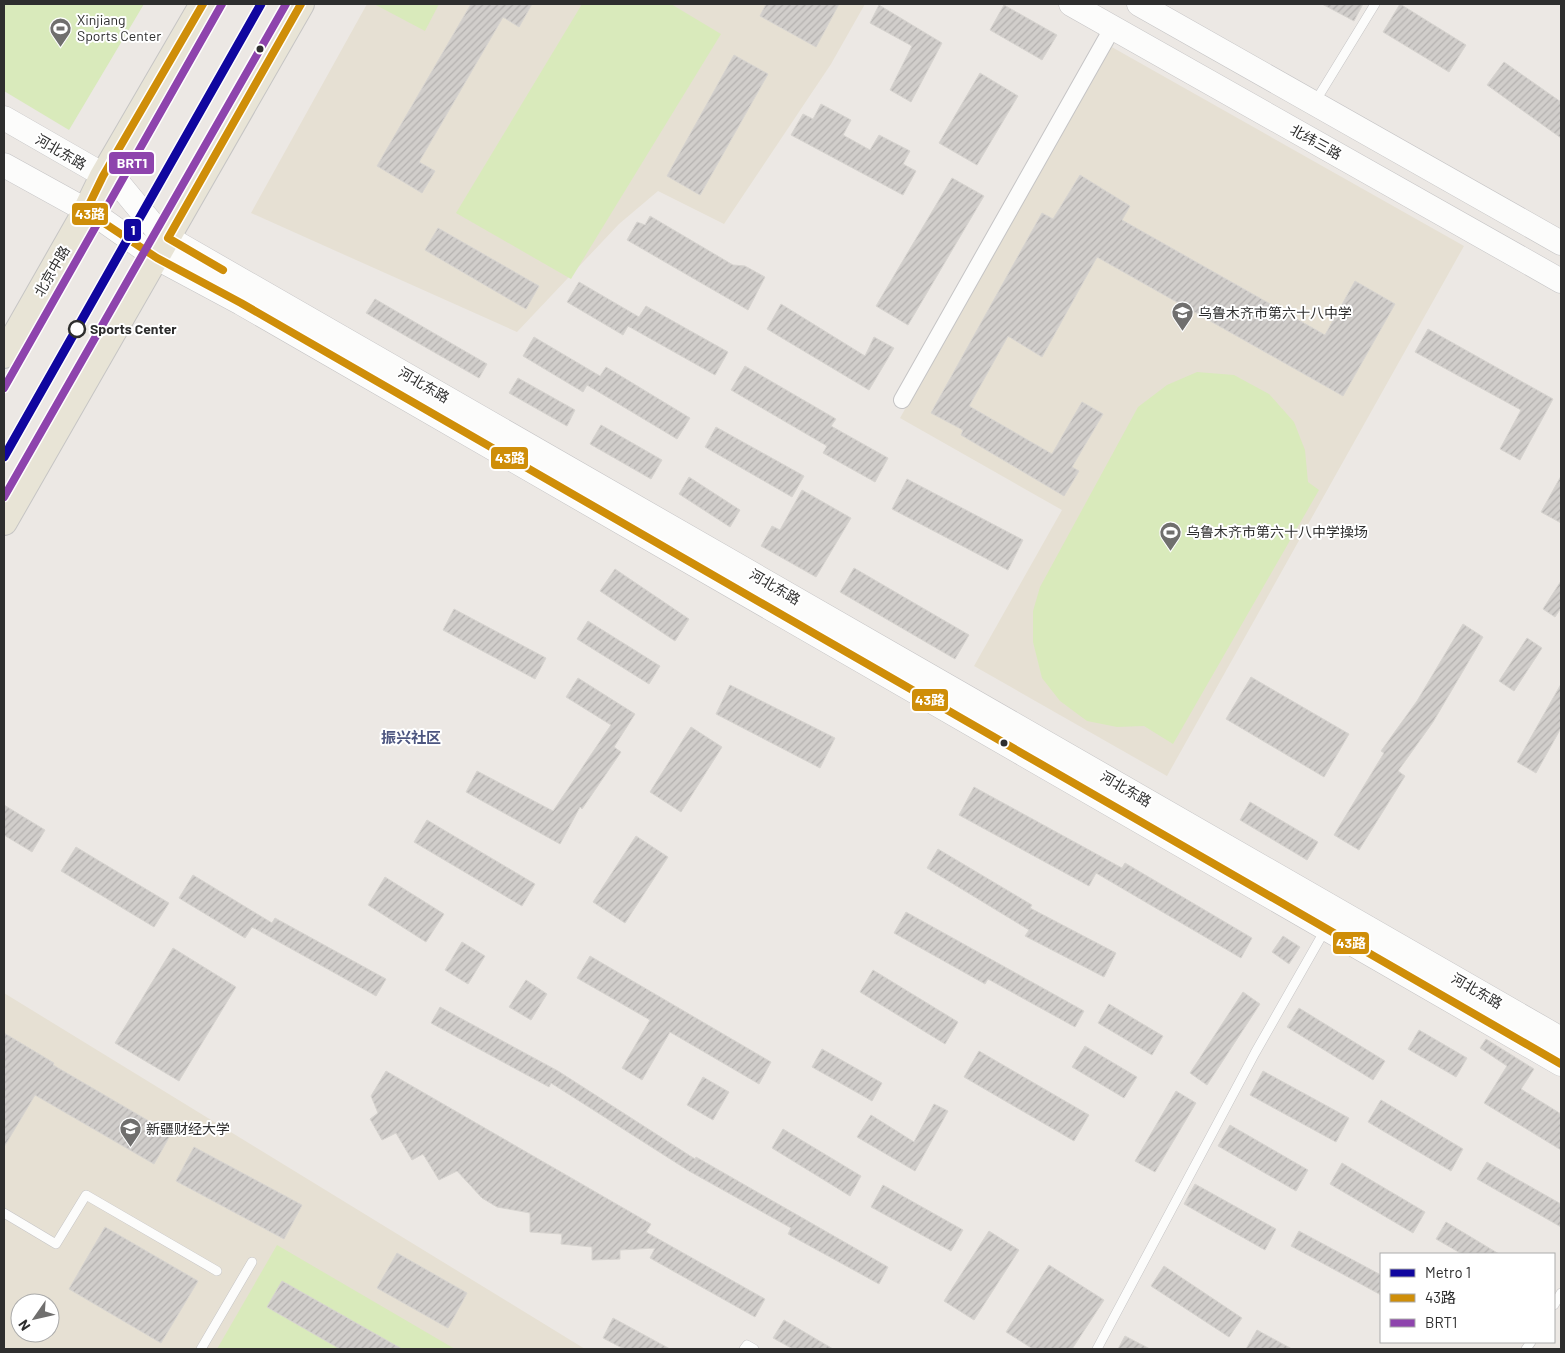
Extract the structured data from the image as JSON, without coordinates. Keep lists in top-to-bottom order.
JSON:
{
  "streets": {
    "main road": ["北纬三路", "河北东路", "北京中路"]
  },
  "crossings": [
    ["河北东路", "北京中路"]
  ],
  "districts": ["振兴社区"],
  "places": {
    "sports": ["Xinjiang Sports Center", "乌鲁木齐市第六十八中学操场"],
    "other": ["Sports Center"],
    "school or university": ["乌鲁木齐市第六十八中学", "新疆财经大学"]
  },
  "lines": ["metro line 1", "transit line 43路", "transit line BRT1"],
  "legend": ["Metro 1", "43路", "BRT1"],
  "north": "bottom left"
}
